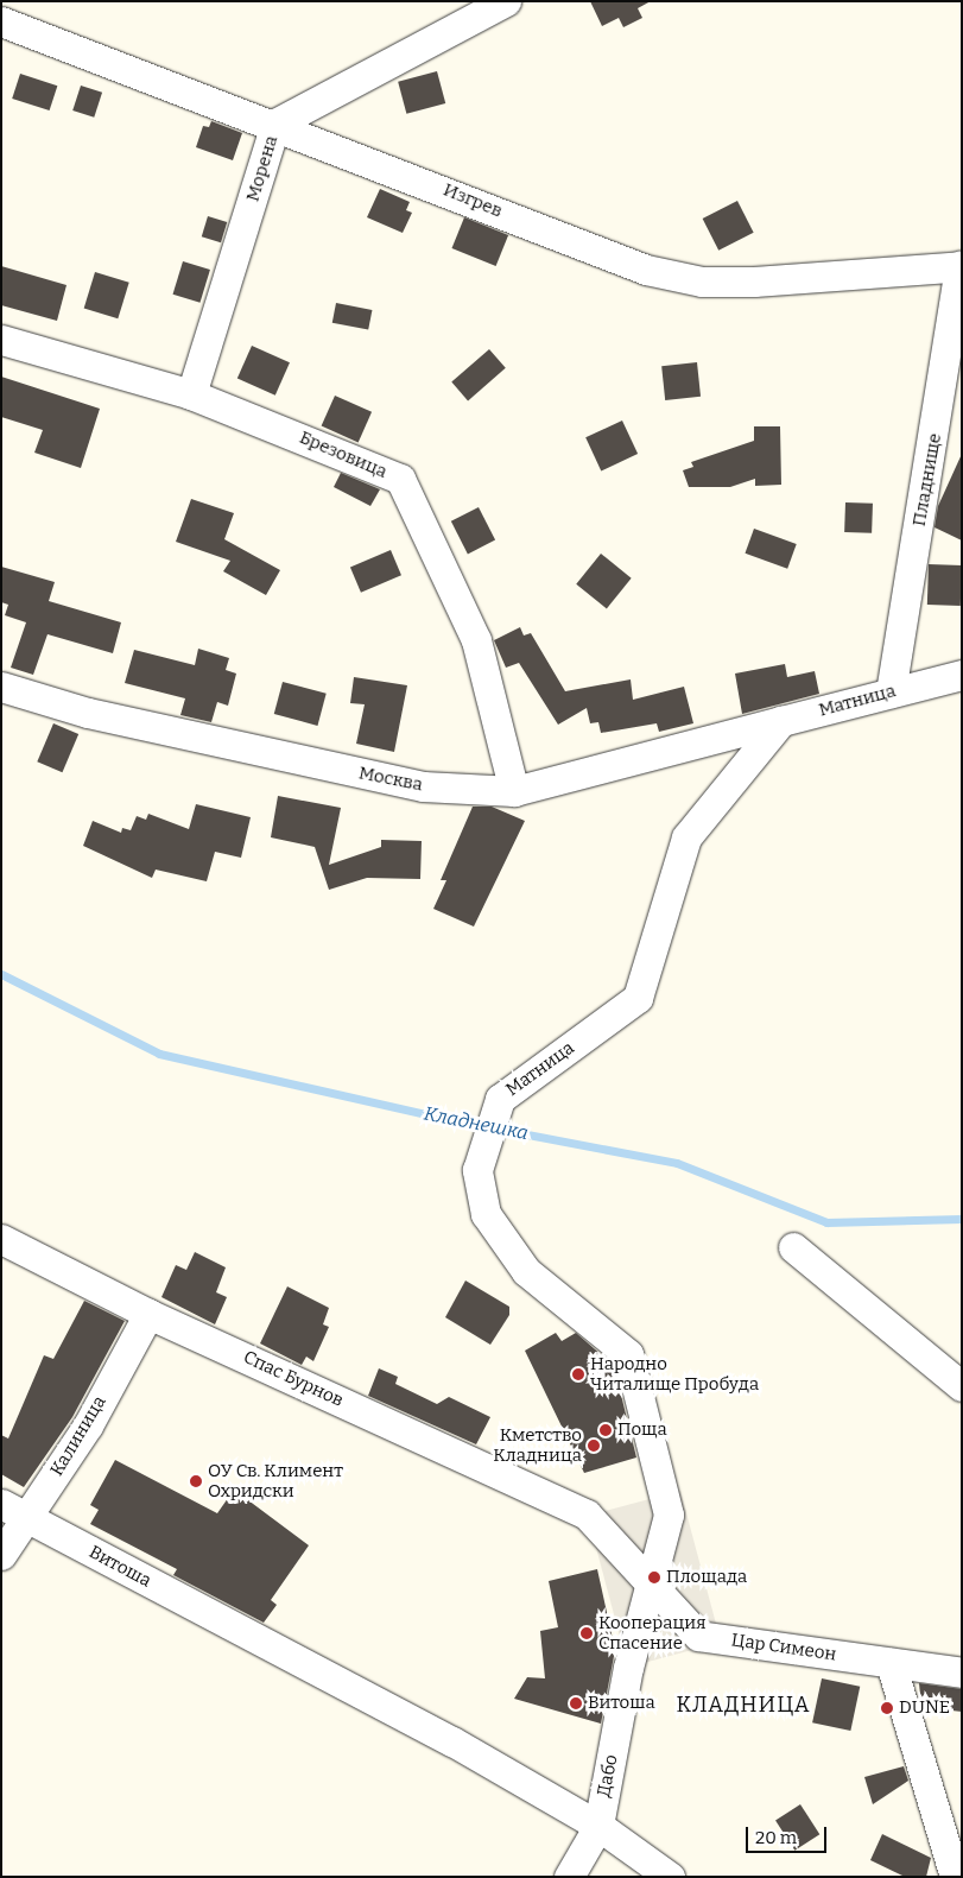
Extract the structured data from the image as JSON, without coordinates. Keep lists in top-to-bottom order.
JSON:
{
  "streets": {
    "street": [
      "Морена",
      "Изгрев",
      "Брезовица",
      "Пладнище",
      "Матница",
      "Москва",
      "Спас Бурнов",
      "Калиница",
      "Витоша",
      "Цар Симеон",
      "Дабо"
    ]
  },
  "crossings": [
    ["Морена", "Изгрев"],
    ["Морена", "Брезовица"],
    ["Изгрев", "Пладнище"],
    ["Брезовица", "Москва"],
    ["Пладнище", "Матница"],
    ["Матница", "Москва"],
    ["Матница", "Цар Симеон"],
    ["Матница", "Дабо"],
    ["Спас Бурнов", "Калиница"],
    ["Спас Бурнов", "Цар Симеон"],
    ["Калиница", "Витоша"],
    ["Витоша", "Дабо"]
  ],
  "districts": ["КЛАДНИЦА"],
  "water": ["Кладнешка"],
  "places": [
    "Народно Читалище Пробуда",
    "Поща",
    "Кметство Кладница",
    "ОУ Св. Климент Охридски",
    "Площада",
    "Кооперация Спасение",
    "Витоша",
    "DUNE"
  ],
  "scale_bar": "20 m"
}
